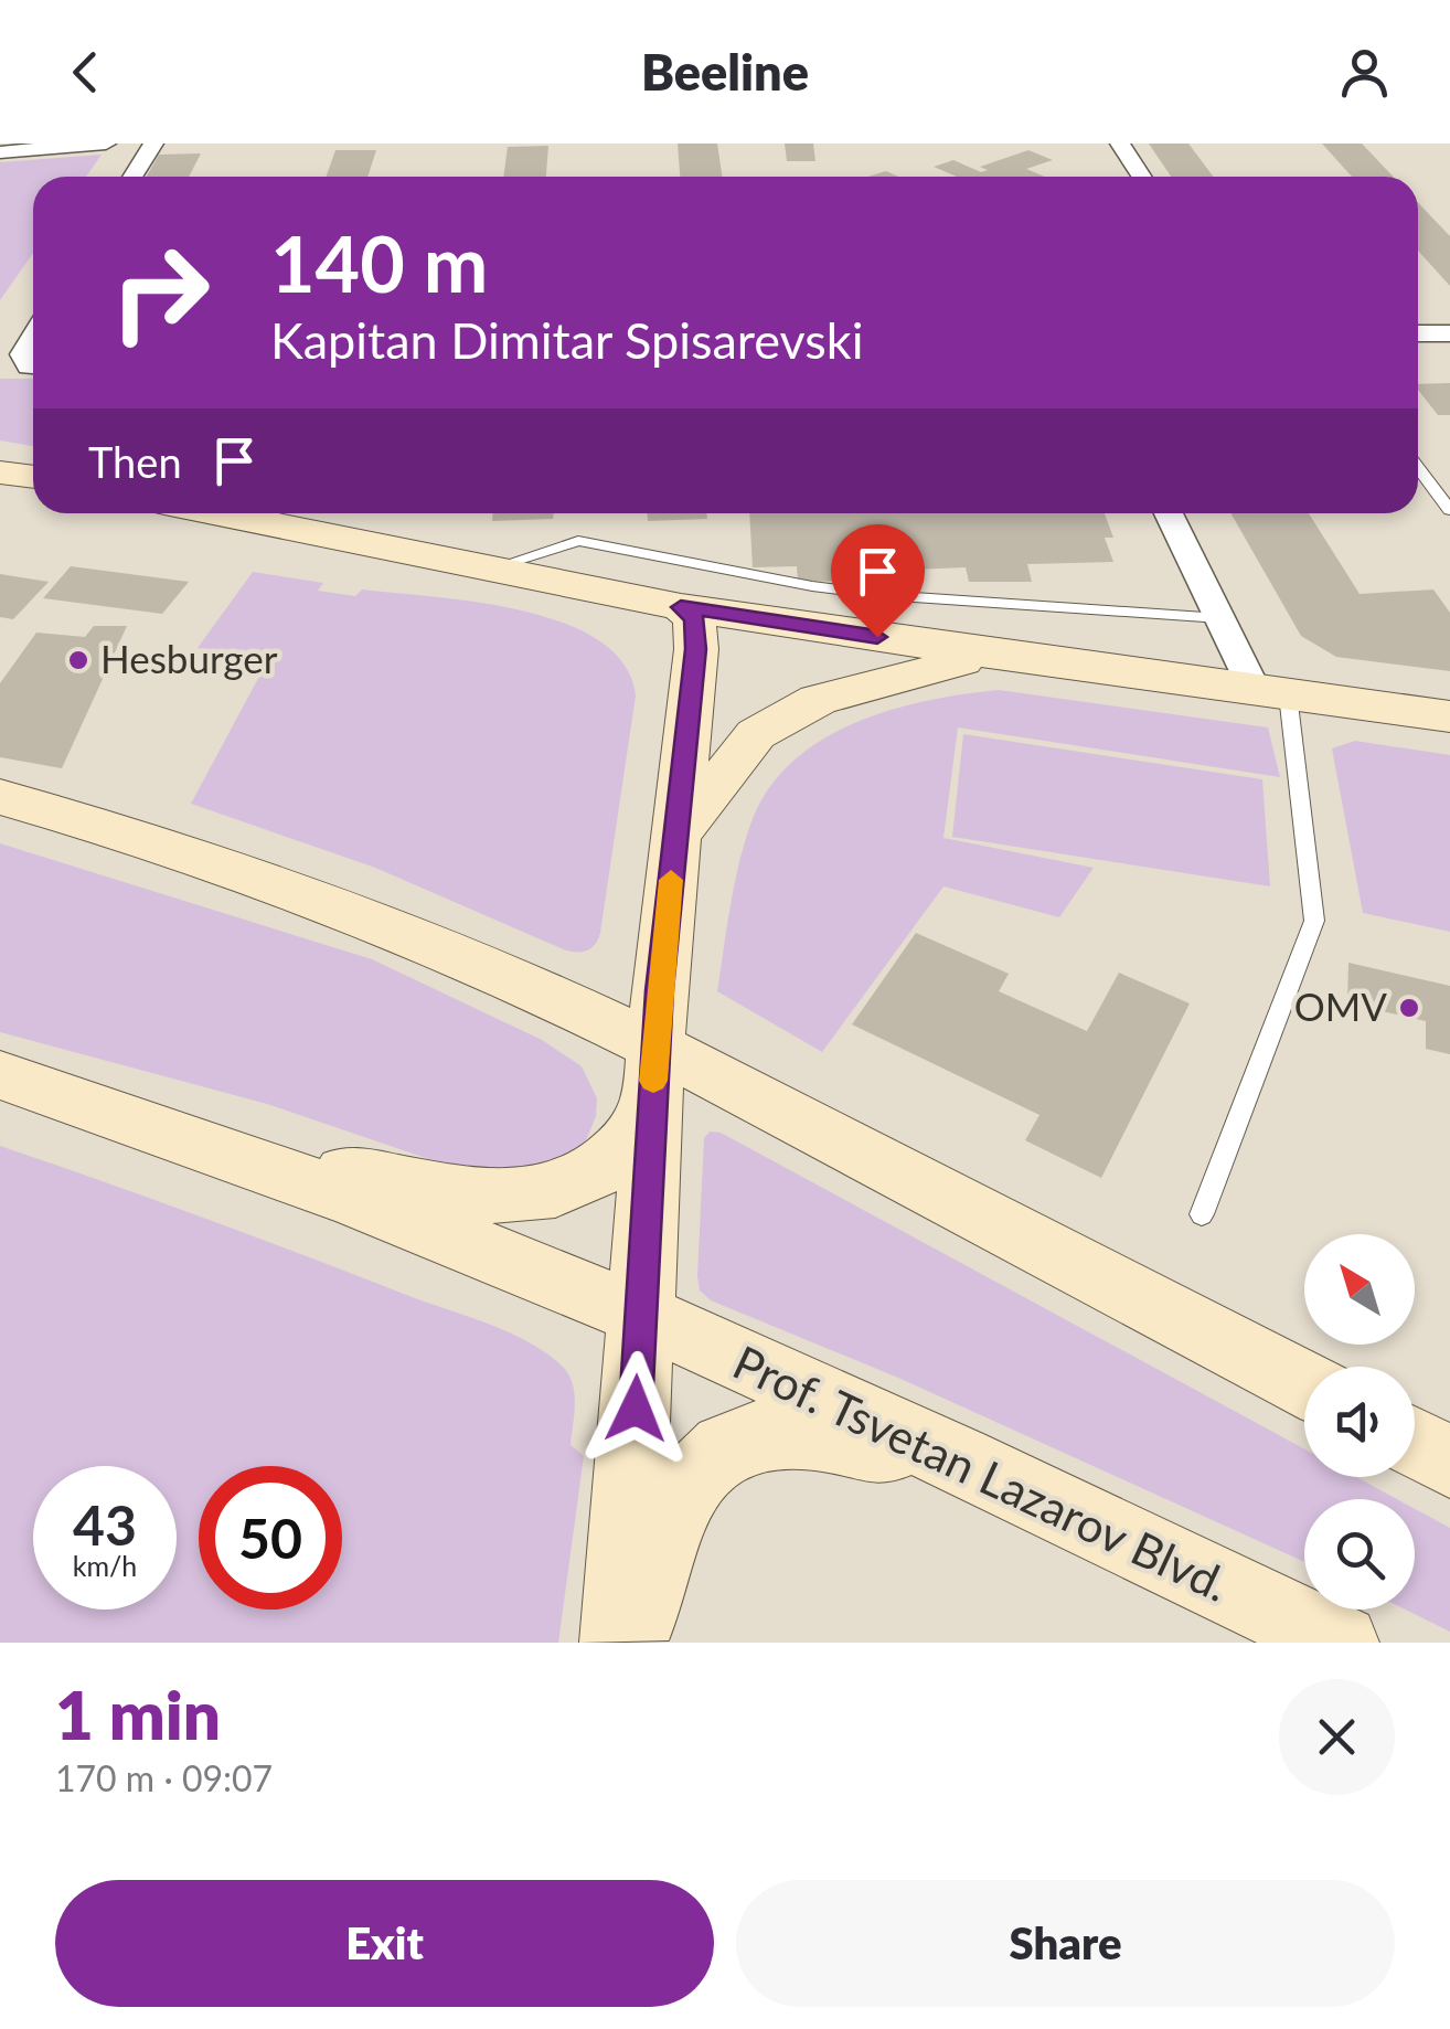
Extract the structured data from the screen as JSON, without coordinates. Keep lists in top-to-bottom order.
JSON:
{
  "streets": {
    "main road": ["Prof. Tsvetan Lazarov Blvd."]
  },
  "places": ["Hesburger", "OMV"],
  "north": "top left",
  "page": {
    "header": "Beeline",
    "turn": ["140 m", "Kapitan Dimitar Spisarevski"],
    "then": "Then",
    "speed": "43 km/h",
    "limit": "50",
    "heading": ["1 min", "170 m · 09:07"],
    "buttons": ["Exit", "Share"]
  }
}
